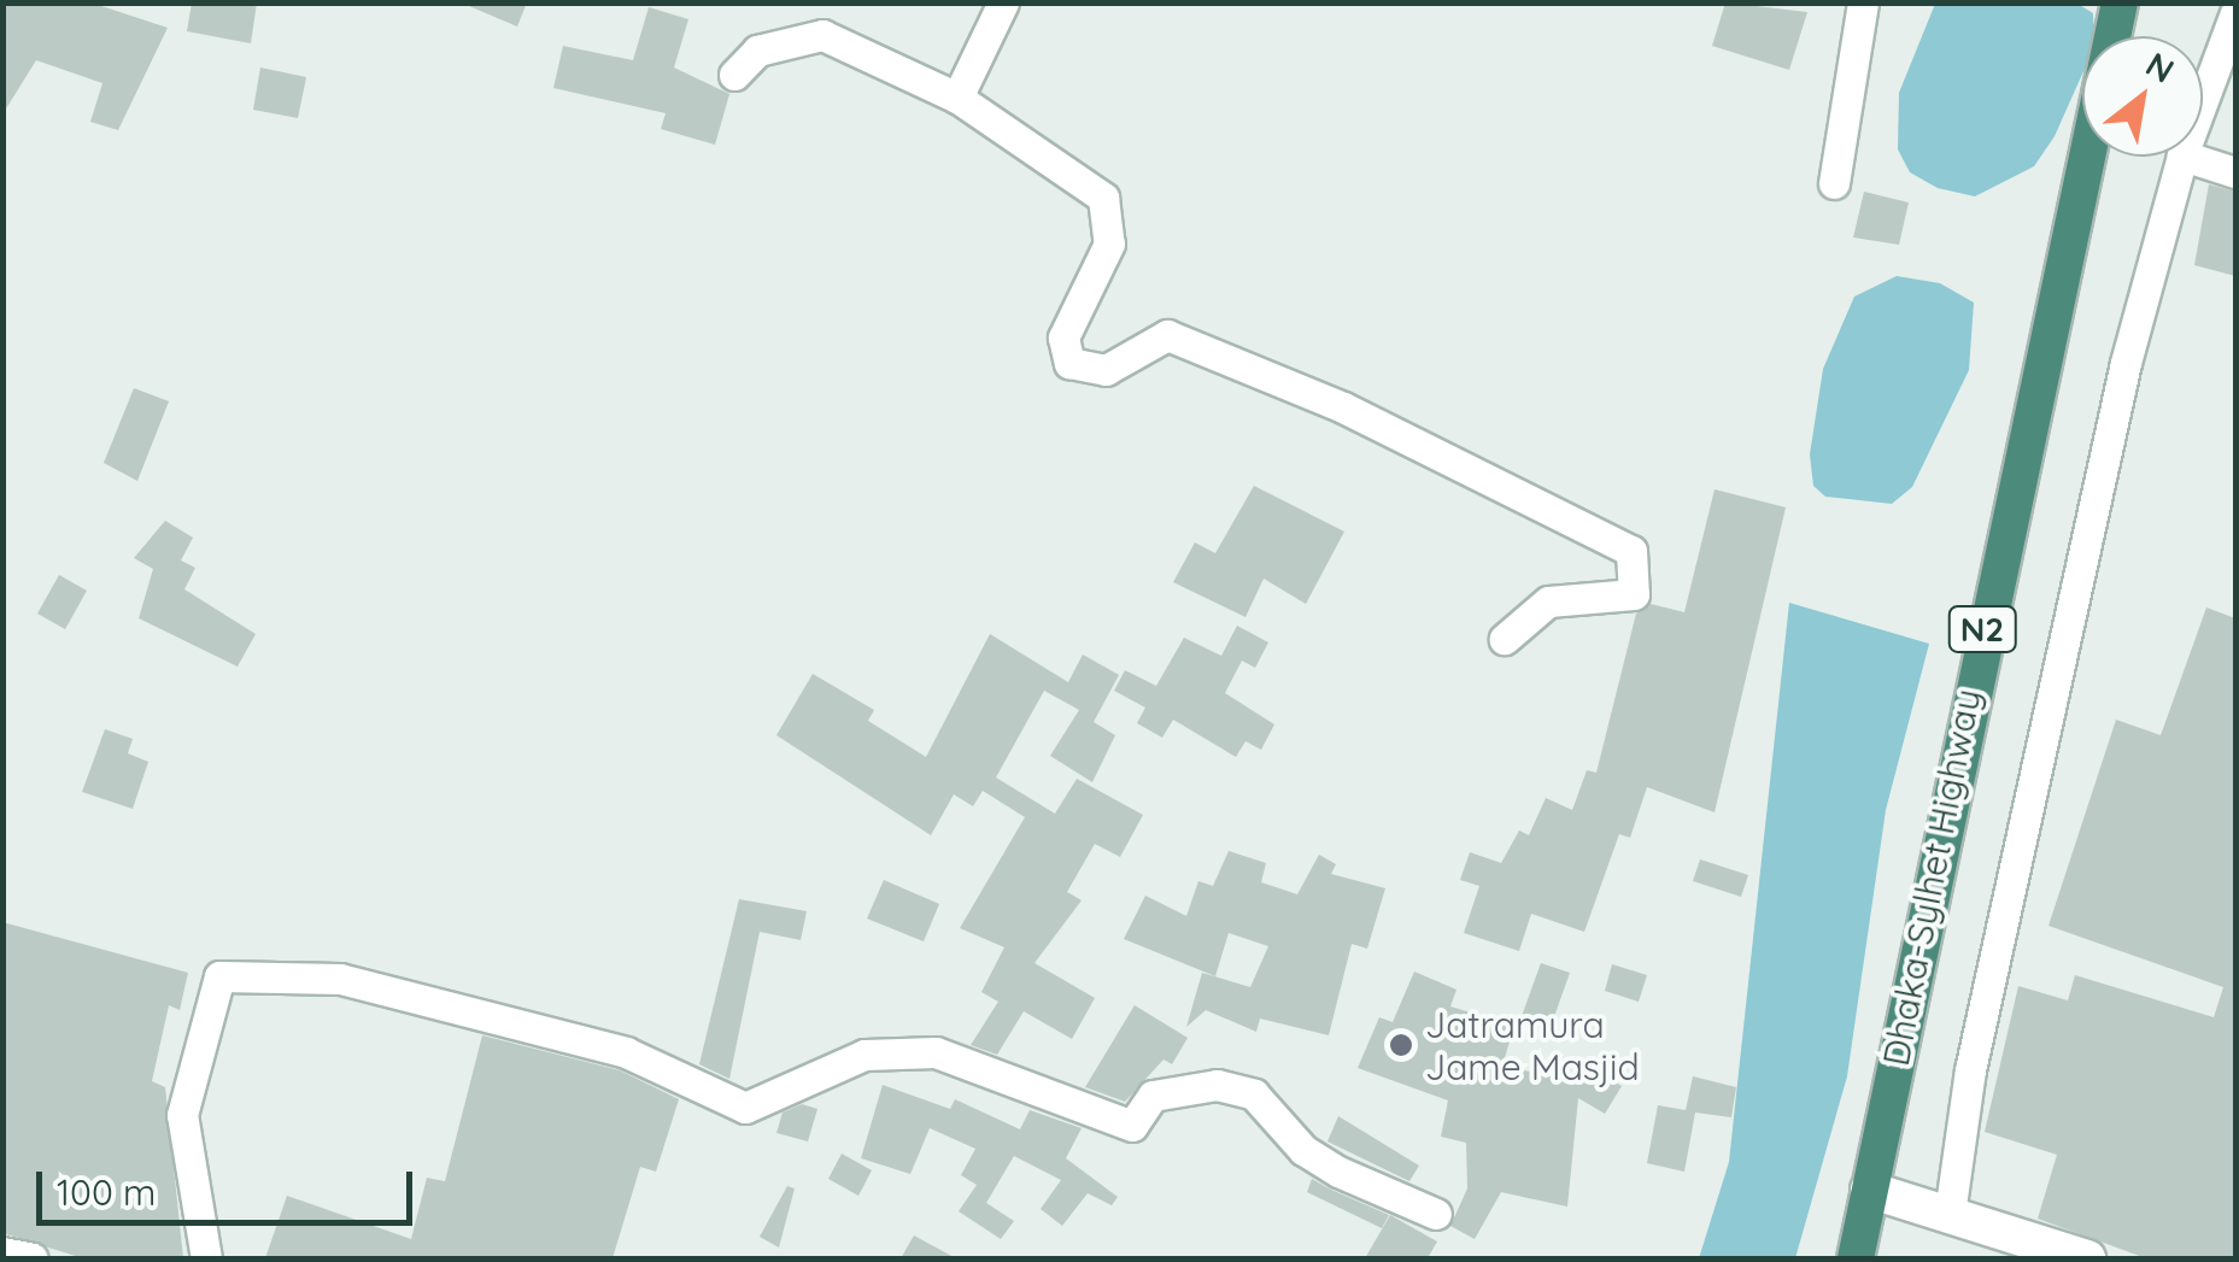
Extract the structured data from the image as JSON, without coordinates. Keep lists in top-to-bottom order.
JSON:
{
  "streets": {
    "highway": ["N2", "Dhaka-Sylhet Highway"]
  },
  "places": ["Jatramura Jame Masjid"],
  "scale_bar": "100 m",
  "north": "top right"
}
